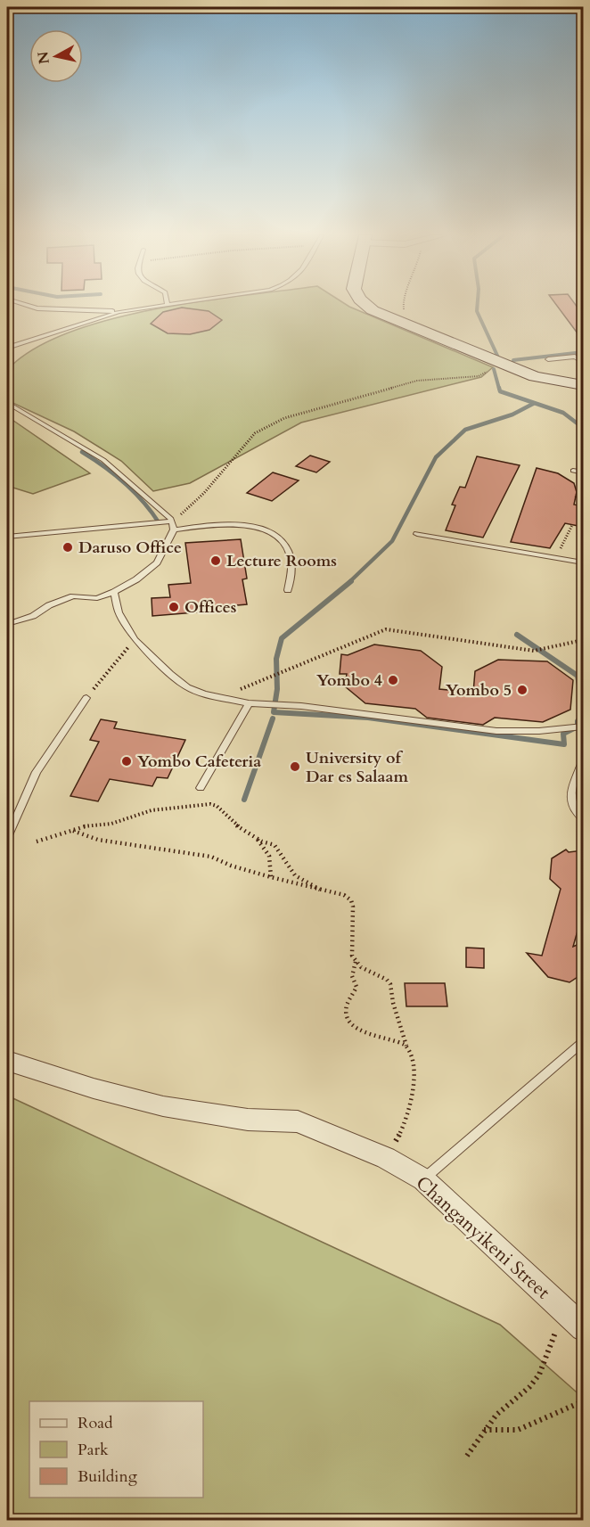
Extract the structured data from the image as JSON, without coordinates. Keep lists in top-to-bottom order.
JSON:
{
  "streets": {
    "street": ["Changanyikeni Street"]
  },
  "places": [
    "Daruso Office",
    "Lecture Rooms",
    "Offices",
    "Yombo 4",
    "Yombo 5",
    "Yombo Cafeteria",
    "University of Dar es Salaam"
  ],
  "legend": ["Road", "Park", "Building"],
  "north": "left"
}
